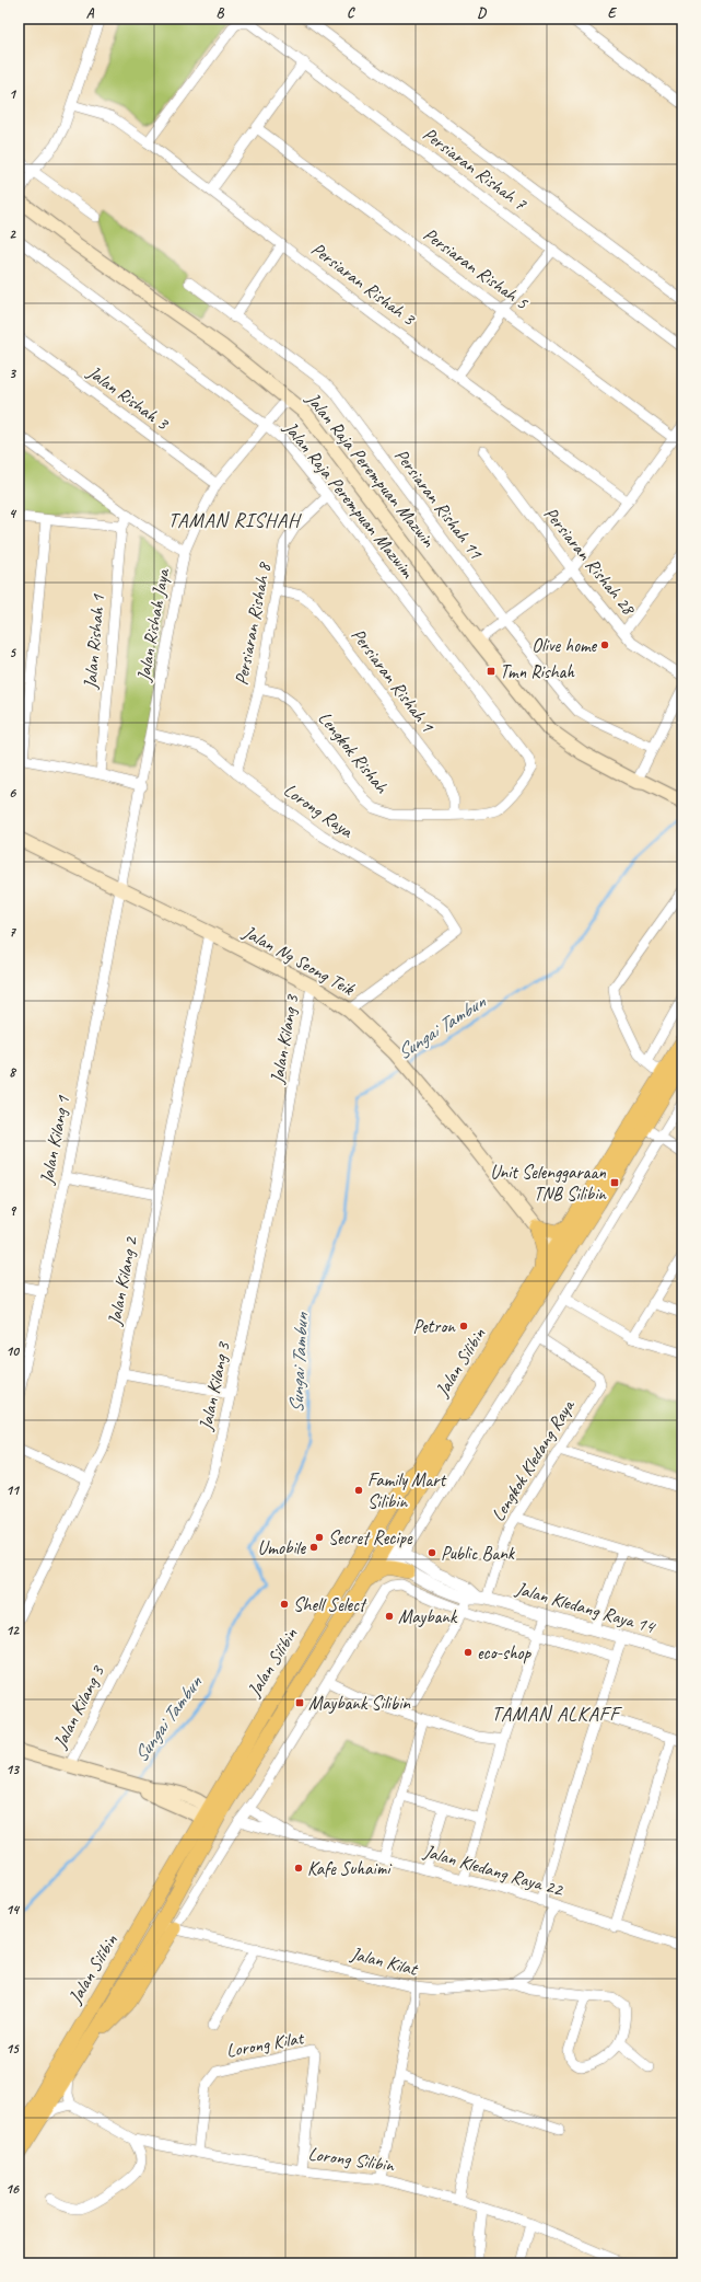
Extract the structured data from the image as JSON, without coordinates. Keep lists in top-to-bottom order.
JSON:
{
  "streets": {
    "main road": ["Jalan Raja Perempuan Mazwin", "Jalan Ng Seong Teik", "Jalan Silibin"],
    "street": [
      "Persiaran Rishah 7",
      "Persiaran Rishah 5",
      "Persiaran Rishah 3",
      "Jalan Rishah 3",
      "Jalan Raja Perempuan Mazwim",
      "Persiaran Rishah 11",
      "Persiaran Rishah 28",
      "Persiaran Rishah 8",
      "Jalan Rishah Jaya",
      "Jalan Rishah 1",
      "Persiaran Rishah 1",
      "Lengkok Rishah",
      "Lorong Raya",
      "Jalan Kilang 3",
      "Jalan Kilang 1",
      "Jalan Kilang 2",
      "Lengkok Kledang Raya",
      "Jalan Kledang Raya 14",
      "Jalan Kledang Raya 22",
      "Jalan Kilat",
      "Lorong Kilat",
      "Lorong Silibin"
    ]
  },
  "crossings": [
    ["Persiaran Rishah 7", "Persiaran Rishah 3"],
    ["Jalan Rishah 3", "Jalan Rishah Jaya"],
    ["Jalan Raja Perempuan Mazwin", "Jalan Rishah Jaya"],
    ["Jalan Raja Perempuan Mazwim", "Persiaran Rishah 8"],
    ["Jalan Raja Perempuan Mazwim", "Jalan Rishah Jaya"],
    ["Jalan Raja Perempuan Mazwim", "Lengkok Rishah"],
    ["Persiaran Rishah 8", "Persiaran Rishah 1"],
    ["Persiaran Rishah 8", "Lengkok Rishah"],
    ["Persiaran Rishah 8", "Lorong Raya"],
    ["Jalan Rishah Jaya", "Lorong Raya"],
    ["Jalan Rishah Jaya", "Jalan Ng Seong Teik"],
    ["Jalan Rishah Jaya", "Jalan Kilang 1"],
    ["Persiaran Rishah 1", "Lengkok Rishah"],
    ["Lorong Raya", "Jalan Ng Seong Teik"],
    ["Jalan Ng Seong Teik", "Jalan Kilang 3"],
    ["Jalan Ng Seong Teik", "Jalan Kilang 1"],
    ["Jalan Ng Seong Teik", "Jalan Kilang 2"],
    ["Jalan Ng Seong Teik", "Jalan Silibin"],
    ["Jalan Silibin", "Jalan Kledang Raya 14"],
    ["Jalan Silibin", "Jalan Kilat"],
    ["Lengkok Kledang Raya", "Jalan Kledang Raya 14"],
    ["Lorong Kilat", "Lorong Silibin"]
  ],
  "districts": ["TAMAN RISHAH", "TAMAN ALKAFF"],
  "water": ["Sungai Tambun"],
  "places": {
    "other": [
      "Olive home",
      "Petron",
      "Family Mart Silibin",
      "Secret Recipe",
      "Umobile",
      "Public Bank",
      "Shell Select",
      "Maybank",
      "eco-shop",
      "Kafe Suhaimi"
    ],
    "transit": ["Tmn Rishah", "Unit Selenggaraan TNB Silibin", "Maybank Silibin"]
  },
  "grid": {
    "columns": [
      "A",
      "B",
      "C",
      "D",
      "E"
    ],
    "rows": [
      "1",
      "2",
      "3",
      "4",
      "5",
      "6",
      "7",
      "8",
      "9",
      "10",
      "11",
      "12",
      "13",
      "14",
      "15",
      "16"
    ]
  }
}
